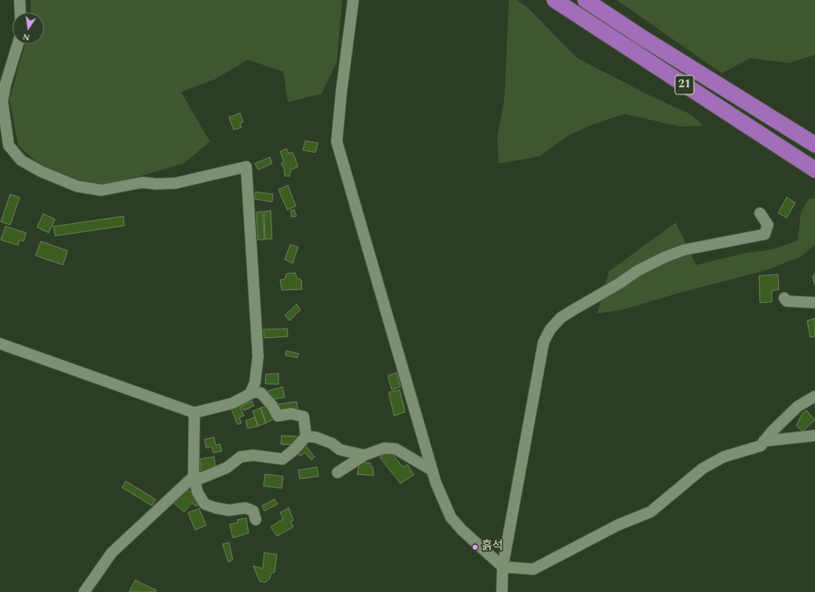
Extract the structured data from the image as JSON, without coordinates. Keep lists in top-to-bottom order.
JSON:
{
  "streets": {
    "highway": ["21"]
  },
  "places": ["흙석"],
  "north": "bottom"
}
